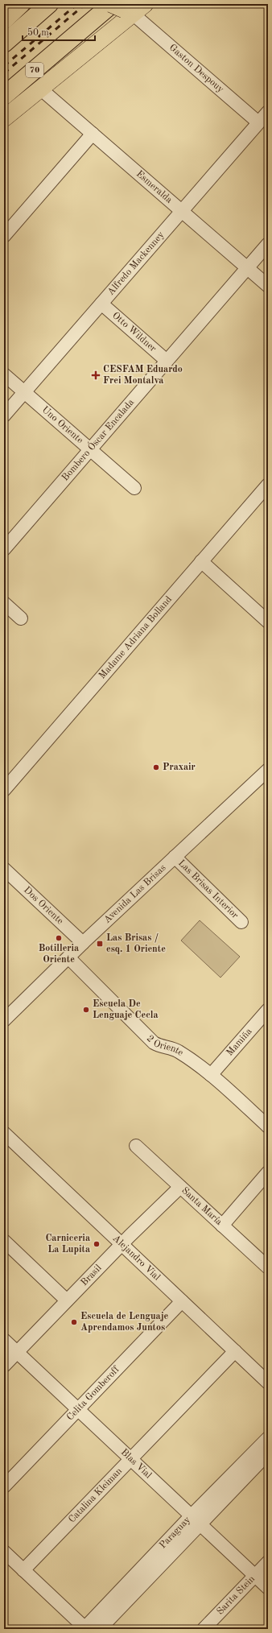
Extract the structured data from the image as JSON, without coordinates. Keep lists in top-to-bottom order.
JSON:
{
  "streets": {
    "highway": ["70"],
    "street": [
      "Gaston Despouy",
      "Esmeralda",
      "Alfredo Mackenney",
      "Otto Wildner",
      "Uno Oriente",
      "Bombero Óscar Encalada",
      "Madame Adriana Bolland",
      "Las Brisas Interior",
      "Avenida Las Brisas",
      "Dos Oriente",
      "Mamiña",
      "2 Oriente",
      "Santa María",
      "Alejandro Vial",
      "Brasil",
      "Celita Gomberoff",
      "Blas Vial",
      "Catalina Kleiman",
      "Paraguay",
      "Sarita Stein"
    ]
  },
  "crossings": [
    ["Gaston Despouy", "70"],
    ["Gaston Despouy", "Alfredo Mackenney"],
    ["Esmeralda", "Alfredo Mackenney"],
    ["Esmeralda", "Bombero Óscar Encalada"],
    ["Alfredo Mackenney", "Otto Wildner"],
    ["Alfredo Mackenney", "Uno Oriente"],
    ["Otto Wildner", "Bombero Óscar Encalada"],
    ["Uno Oriente", "Bombero Óscar Encalada"],
    ["Las Brisas Interior", "Avenida Las Brisas"],
    ["Avenida Las Brisas", "Dos Oriente"],
    ["Avenida Las Brisas", "2 Oriente"],
    ["Mamiña", "2 Oriente"],
    ["Santa María", "Brasil"],
    ["Alejandro Vial", "Brasil"],
    ["Alejandro Vial", "Celita Gomberoff"],
    ["Alejandro Vial", "Catalina Kleiman"],
    ["Brasil", "Blas Vial"],
    ["Celita Gomberoff", "Blas Vial"],
    ["Blas Vial", "Catalina Kleiman"],
    ["Blas Vial", "Paraguay"],
    ["Blas Vial", "Sarita Stein"]
  ],
  "places": {
    "health": ["CESFAM Eduardo Frei Montalva"],
    "other": [
      "Praxair",
      "Botilleria Oriente",
      "Escuela De Lenguaje Cecla",
      "Carniceria La Lupita",
      "Escuela de Lenguaje Aprendamos Juntos"
    ],
    "transit": ["Las Brisas / esq. 1 Oriente"]
  },
  "scale_bar": "50 m"
}
